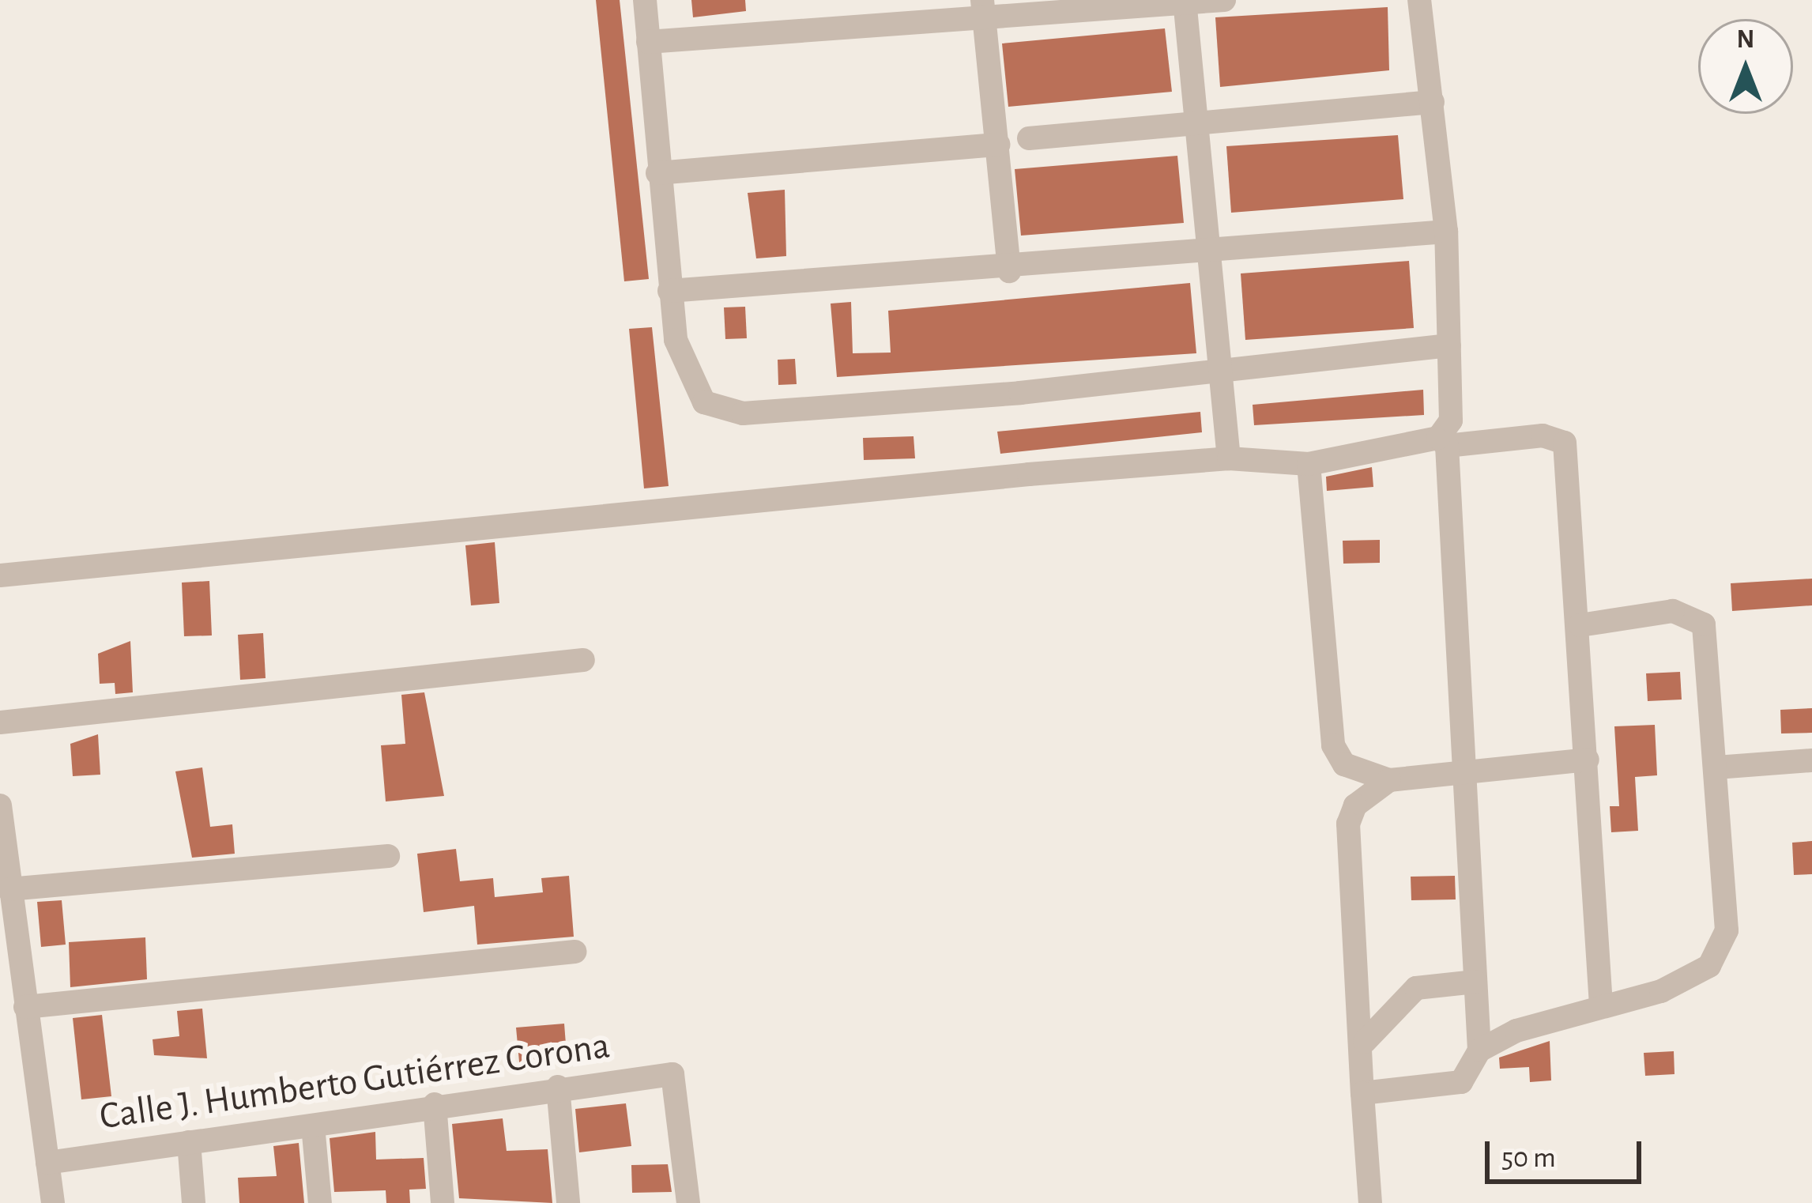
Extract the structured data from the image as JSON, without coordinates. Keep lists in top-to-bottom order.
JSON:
{
  "streets": {
    "street": ["Calle J. Humberto Gutiérrez Corona"]
  },
  "scale_bar": "50 m",
  "north": "top"
}
